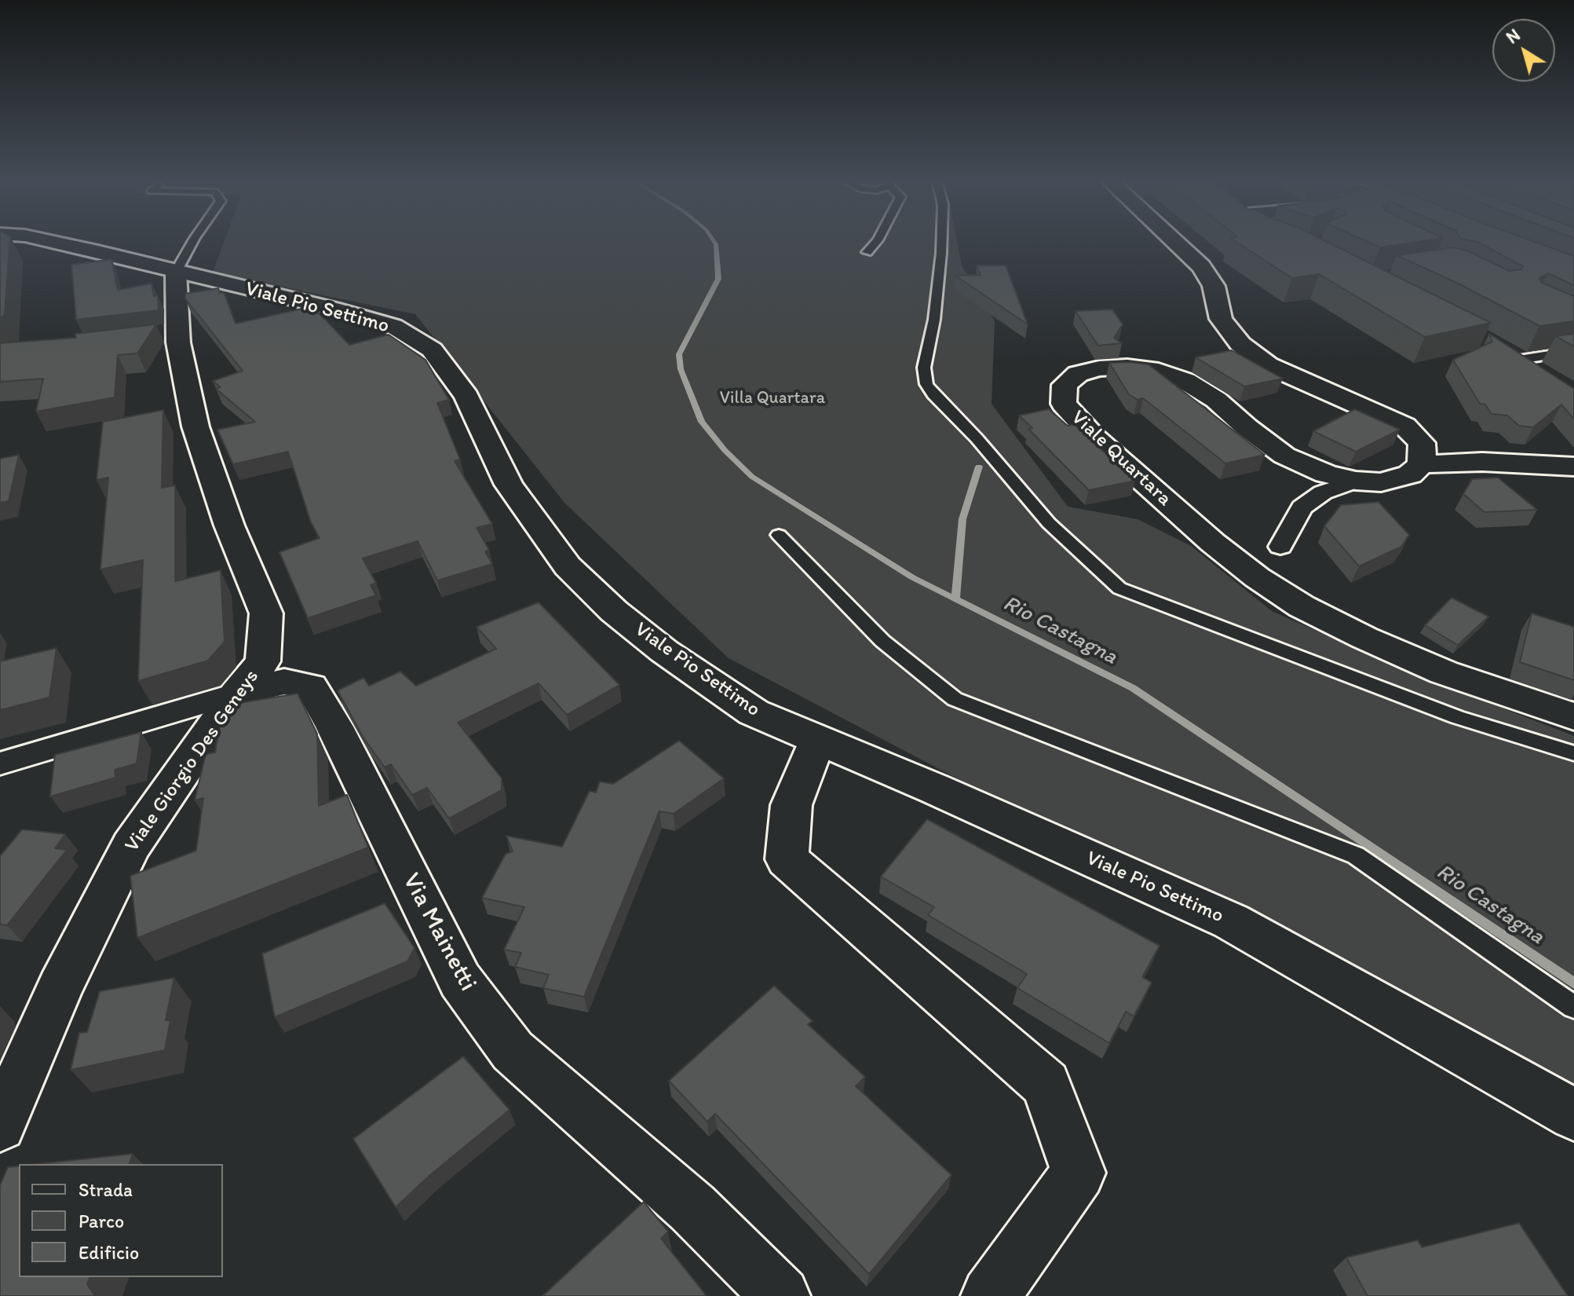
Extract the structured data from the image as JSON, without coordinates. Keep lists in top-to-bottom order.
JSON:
{
  "streets": {
    "street": [
      "Viale Pio Settimo",
      "Viale Quartara",
      "Viale Giorgio Des Geneys",
      "Via Mainetti"
    ]
  },
  "crossings": [
    ["Viale Pio Settimo", "Viale Giorgio Des Geneys"],
    ["Viale Giorgio Des Geneys", "Via Mainetti"]
  ],
  "water": ["Rio Castagna"],
  "parks": ["Villa Quartara"],
  "legend": ["Strada", "Parco", "Edificio"],
  "north": "top left"
}
